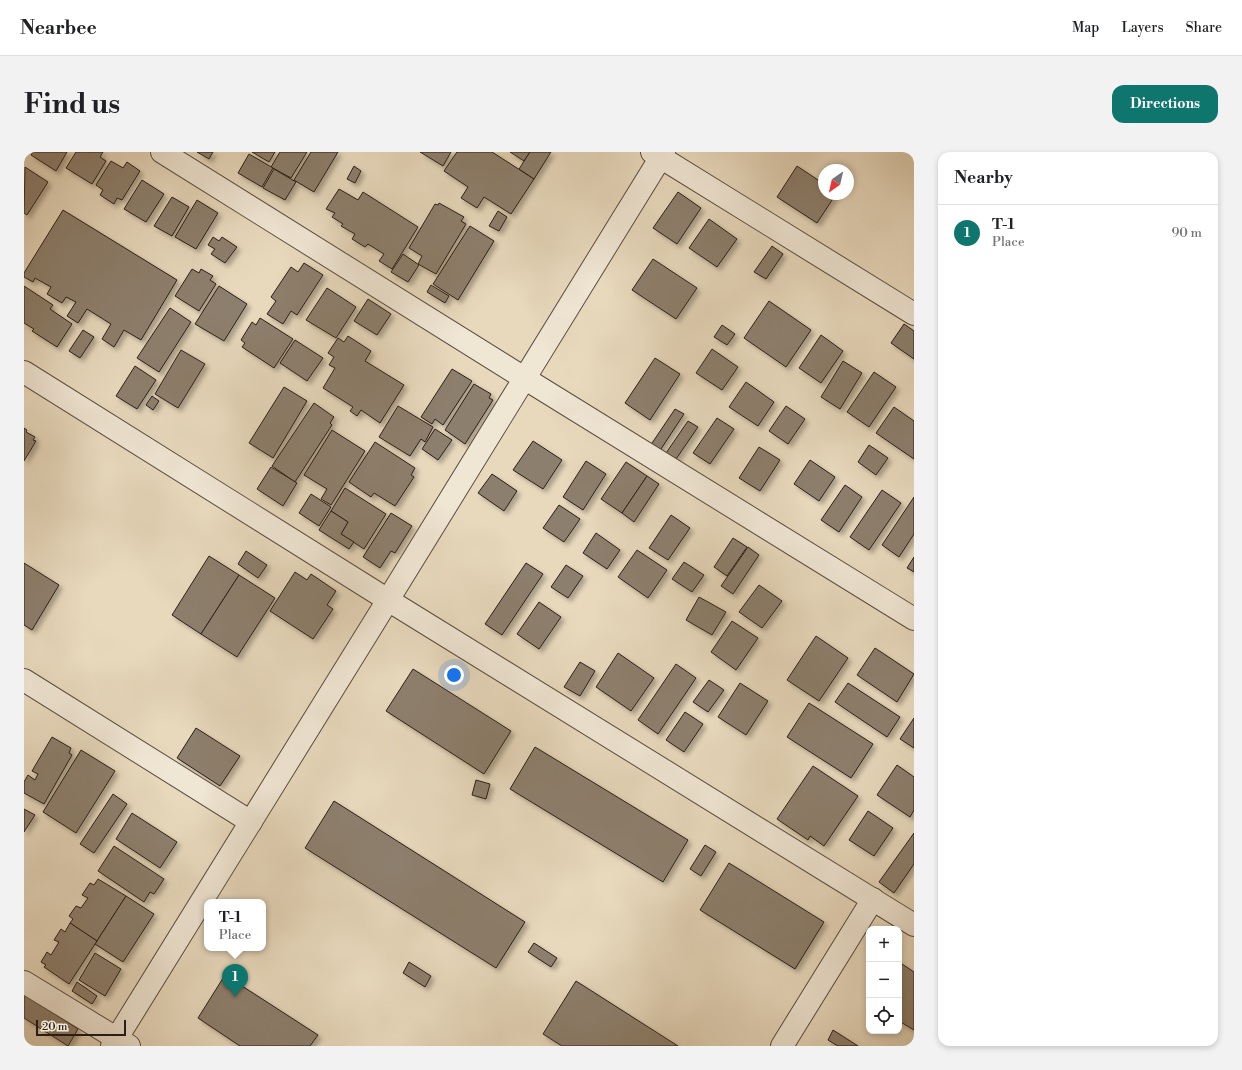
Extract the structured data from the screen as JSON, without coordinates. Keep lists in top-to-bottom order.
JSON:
{
  "scale_bar": "20 m",
  "north": "bottom left",
  "page": {
    "header": "Nearbee",
    "nav": ["Map", "Layers", "Share"],
    "buttons": "Directions",
    "title": "Find us",
    "heading": "Nearby",
    "list": [
      {
        "mark": "1",
        "name": "T-1",
        "note": "Place",
        "value": "90 m"
      }
    ],
    "popup": ["T-1", "Place"],
    "map_buttons": ["+", "−"],
    "pins": "1",
    "scale": "20 m"
  }
}
